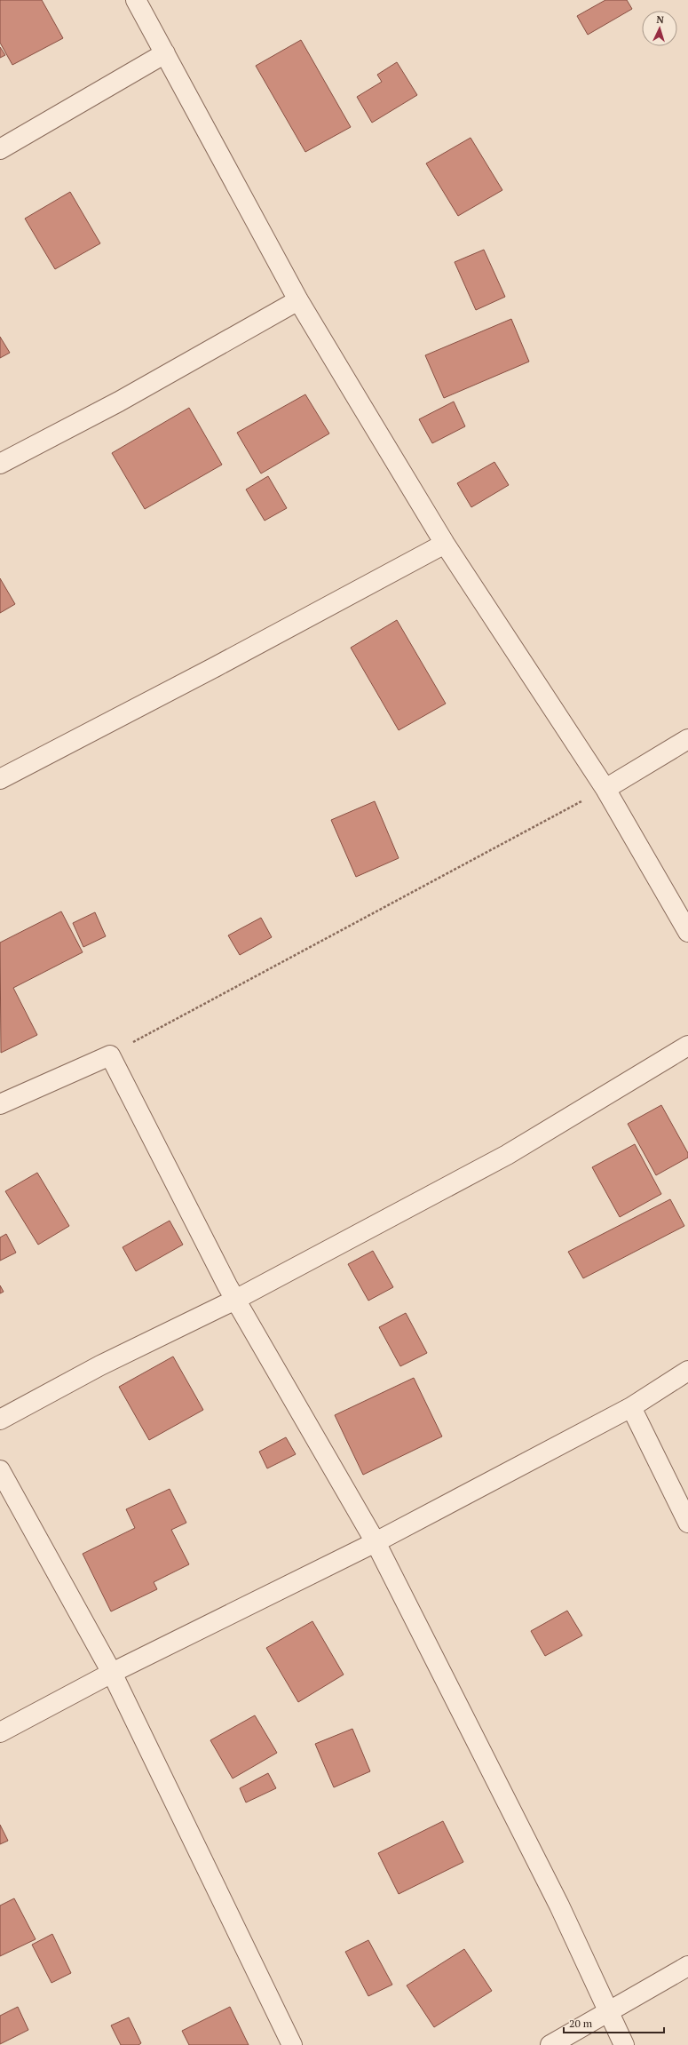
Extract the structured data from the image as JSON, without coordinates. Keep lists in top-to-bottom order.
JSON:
{
  "scale_bar": "20 m",
  "north": "top"
}
